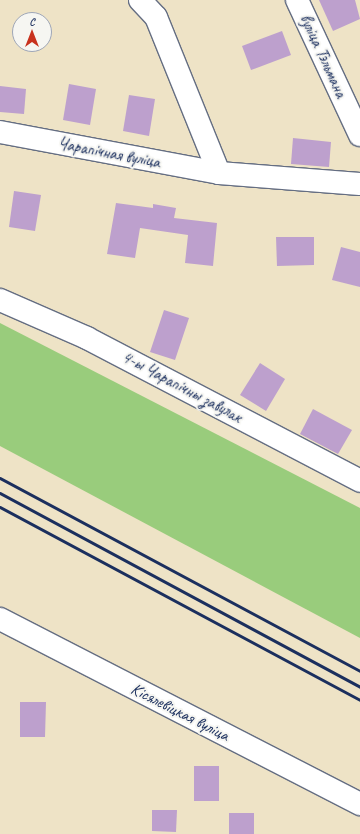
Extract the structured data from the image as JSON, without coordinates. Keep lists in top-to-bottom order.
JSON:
{
  "streets": {
    "street": [
      "вуліца Тэльмана",
      "Чарапічная вуліца",
      "4-ы Чарапічны завулак",
      "Кісялевіцкая вуліца"
    ]
  },
  "north": "top"
}
